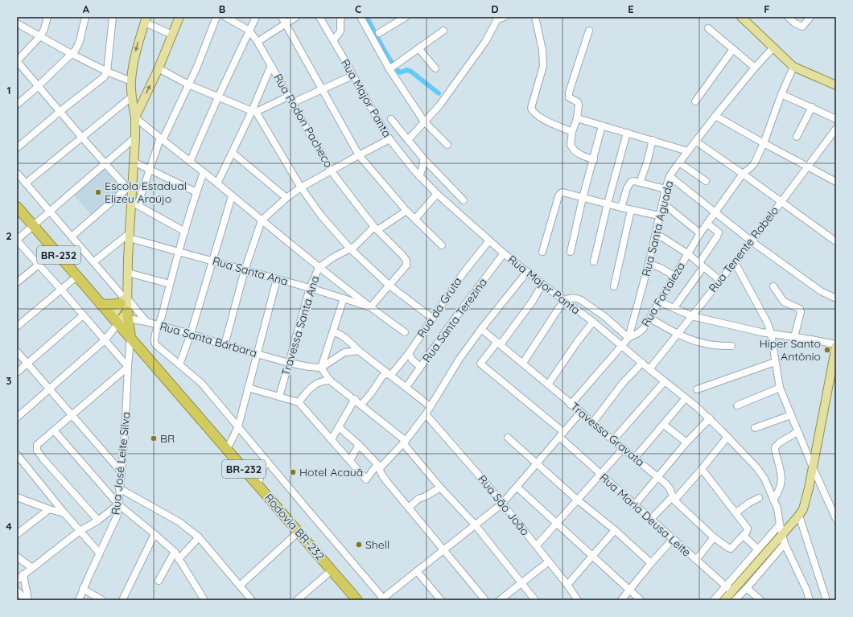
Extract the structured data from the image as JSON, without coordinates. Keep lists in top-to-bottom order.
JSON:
{
  "streets": {
    "highway": ["BR-232", "Rodovia BR-232"],
    "street": [
      "Rua Major Panta",
      "Rua Rodon Pacheco",
      "Rua Santa Aguada",
      "Rua Tenente Rabelo",
      "Rua Santa Ana",
      "Rua Fortaleza",
      "Rua da Gruta",
      "Rua Santa Terezina",
      "Travessa Santa Ana",
      "Rua Santa Bárbara",
      "Travessa Gravata",
      "Rua José Leite Silva",
      "Rua São João",
      "Rua Maria Deusa Leite"
    ]
  },
  "crossings": [
    ["Rua Major Panta", "Rua Santa Aguada"],
    ["Rua Major Panta", "Rua Tenente Rabelo"],
    ["Rua Major Panta", "Rua da Gruta"],
    ["Rua Major Panta", "Rua Santa Terezina"],
    ["Rua Rodon Pacheco", "Travessa Santa Ana"],
    ["Rua Santa Aguada", "Rua Fortaleza"],
    ["Rua Santa Aguada", "Travessa Gravata"],
    ["BR-232", "Rua José Leite Silva"],
    ["BR-232", "Rodovia BR-232"],
    ["Rua Santa Ana", "Travessa Santa Ana"],
    ["Travessa Santa Ana", "Rua Santa Bárbara"],
    ["Travessa Gravata", "Rua Maria Deusa Leite"],
    ["Rua José Leite Silva", "Rodovia BR-232"]
  ],
  "places": [
    "Escola Estadual Elizeu Araújo",
    "Hiper Santo Antônio",
    "BR",
    "Hotel Acauã",
    "Shell"
  ],
  "grid": {
    "columns": [
      "A",
      "B",
      "C",
      "D",
      "E",
      "F"
    ],
    "rows": [
      "1",
      "2",
      "3",
      "4"
    ]
  }
}
